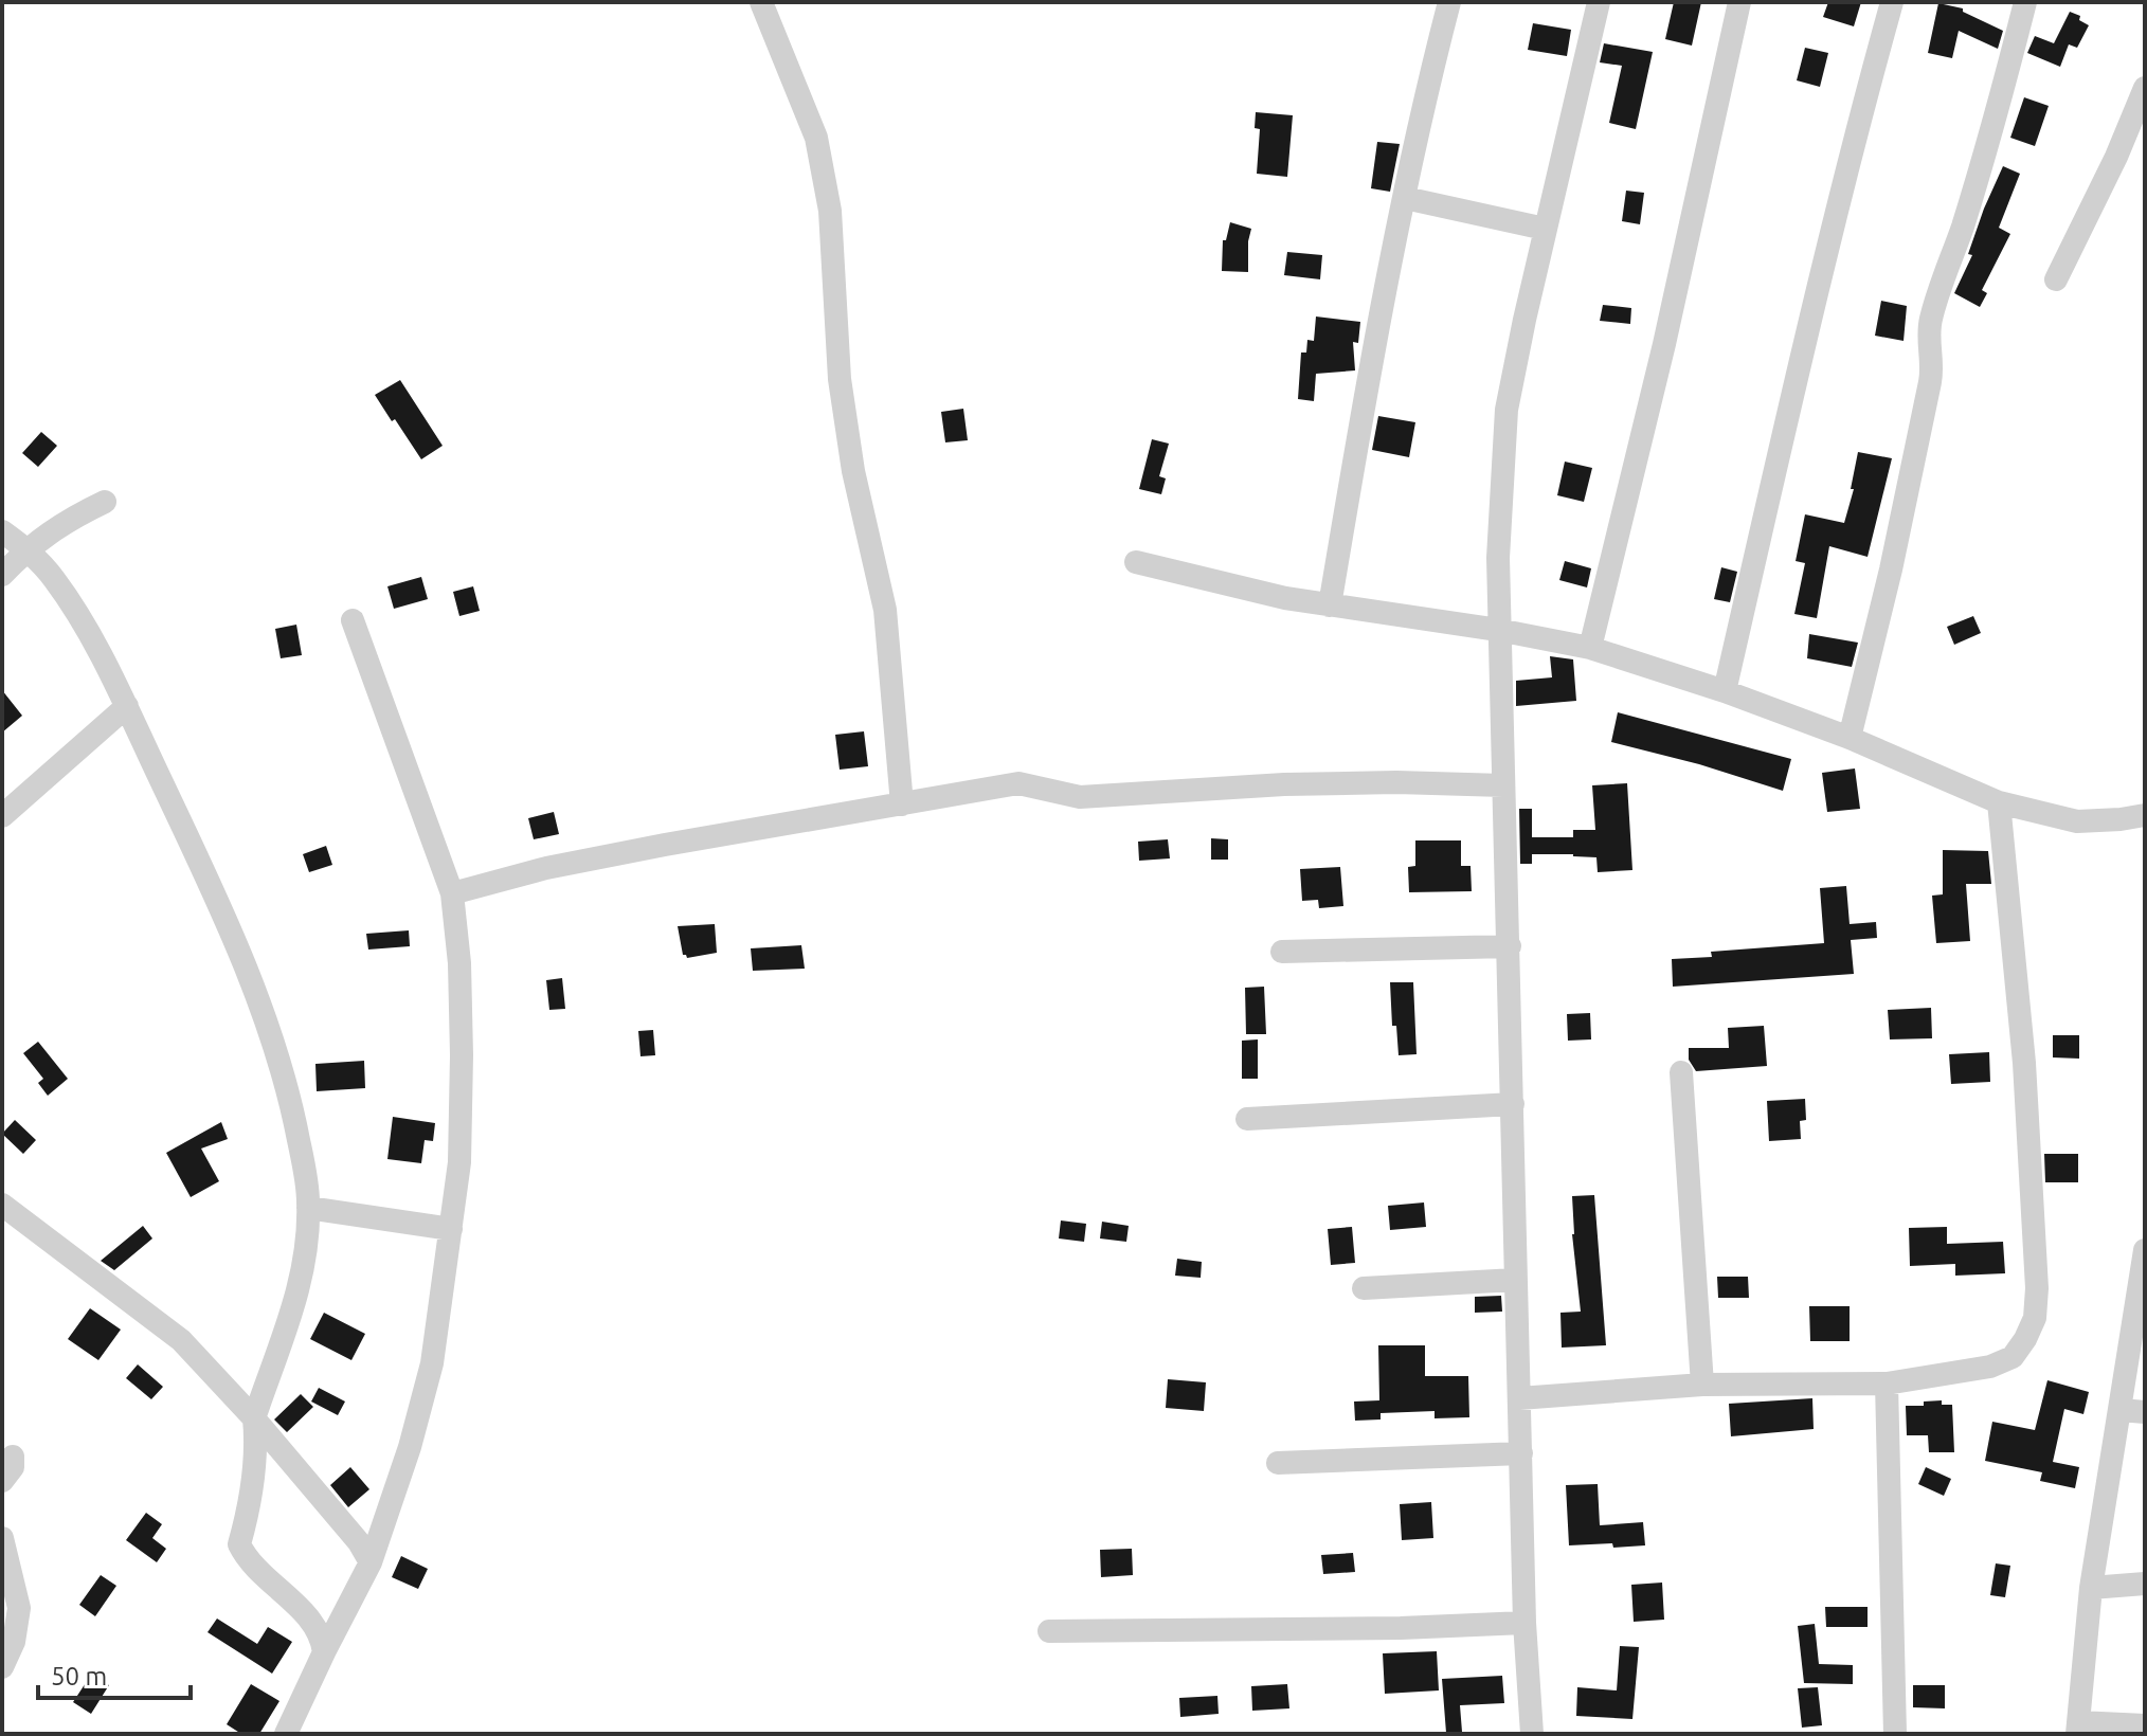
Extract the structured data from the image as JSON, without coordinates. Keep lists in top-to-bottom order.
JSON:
{
  "scale_bar": "50 m"
}
